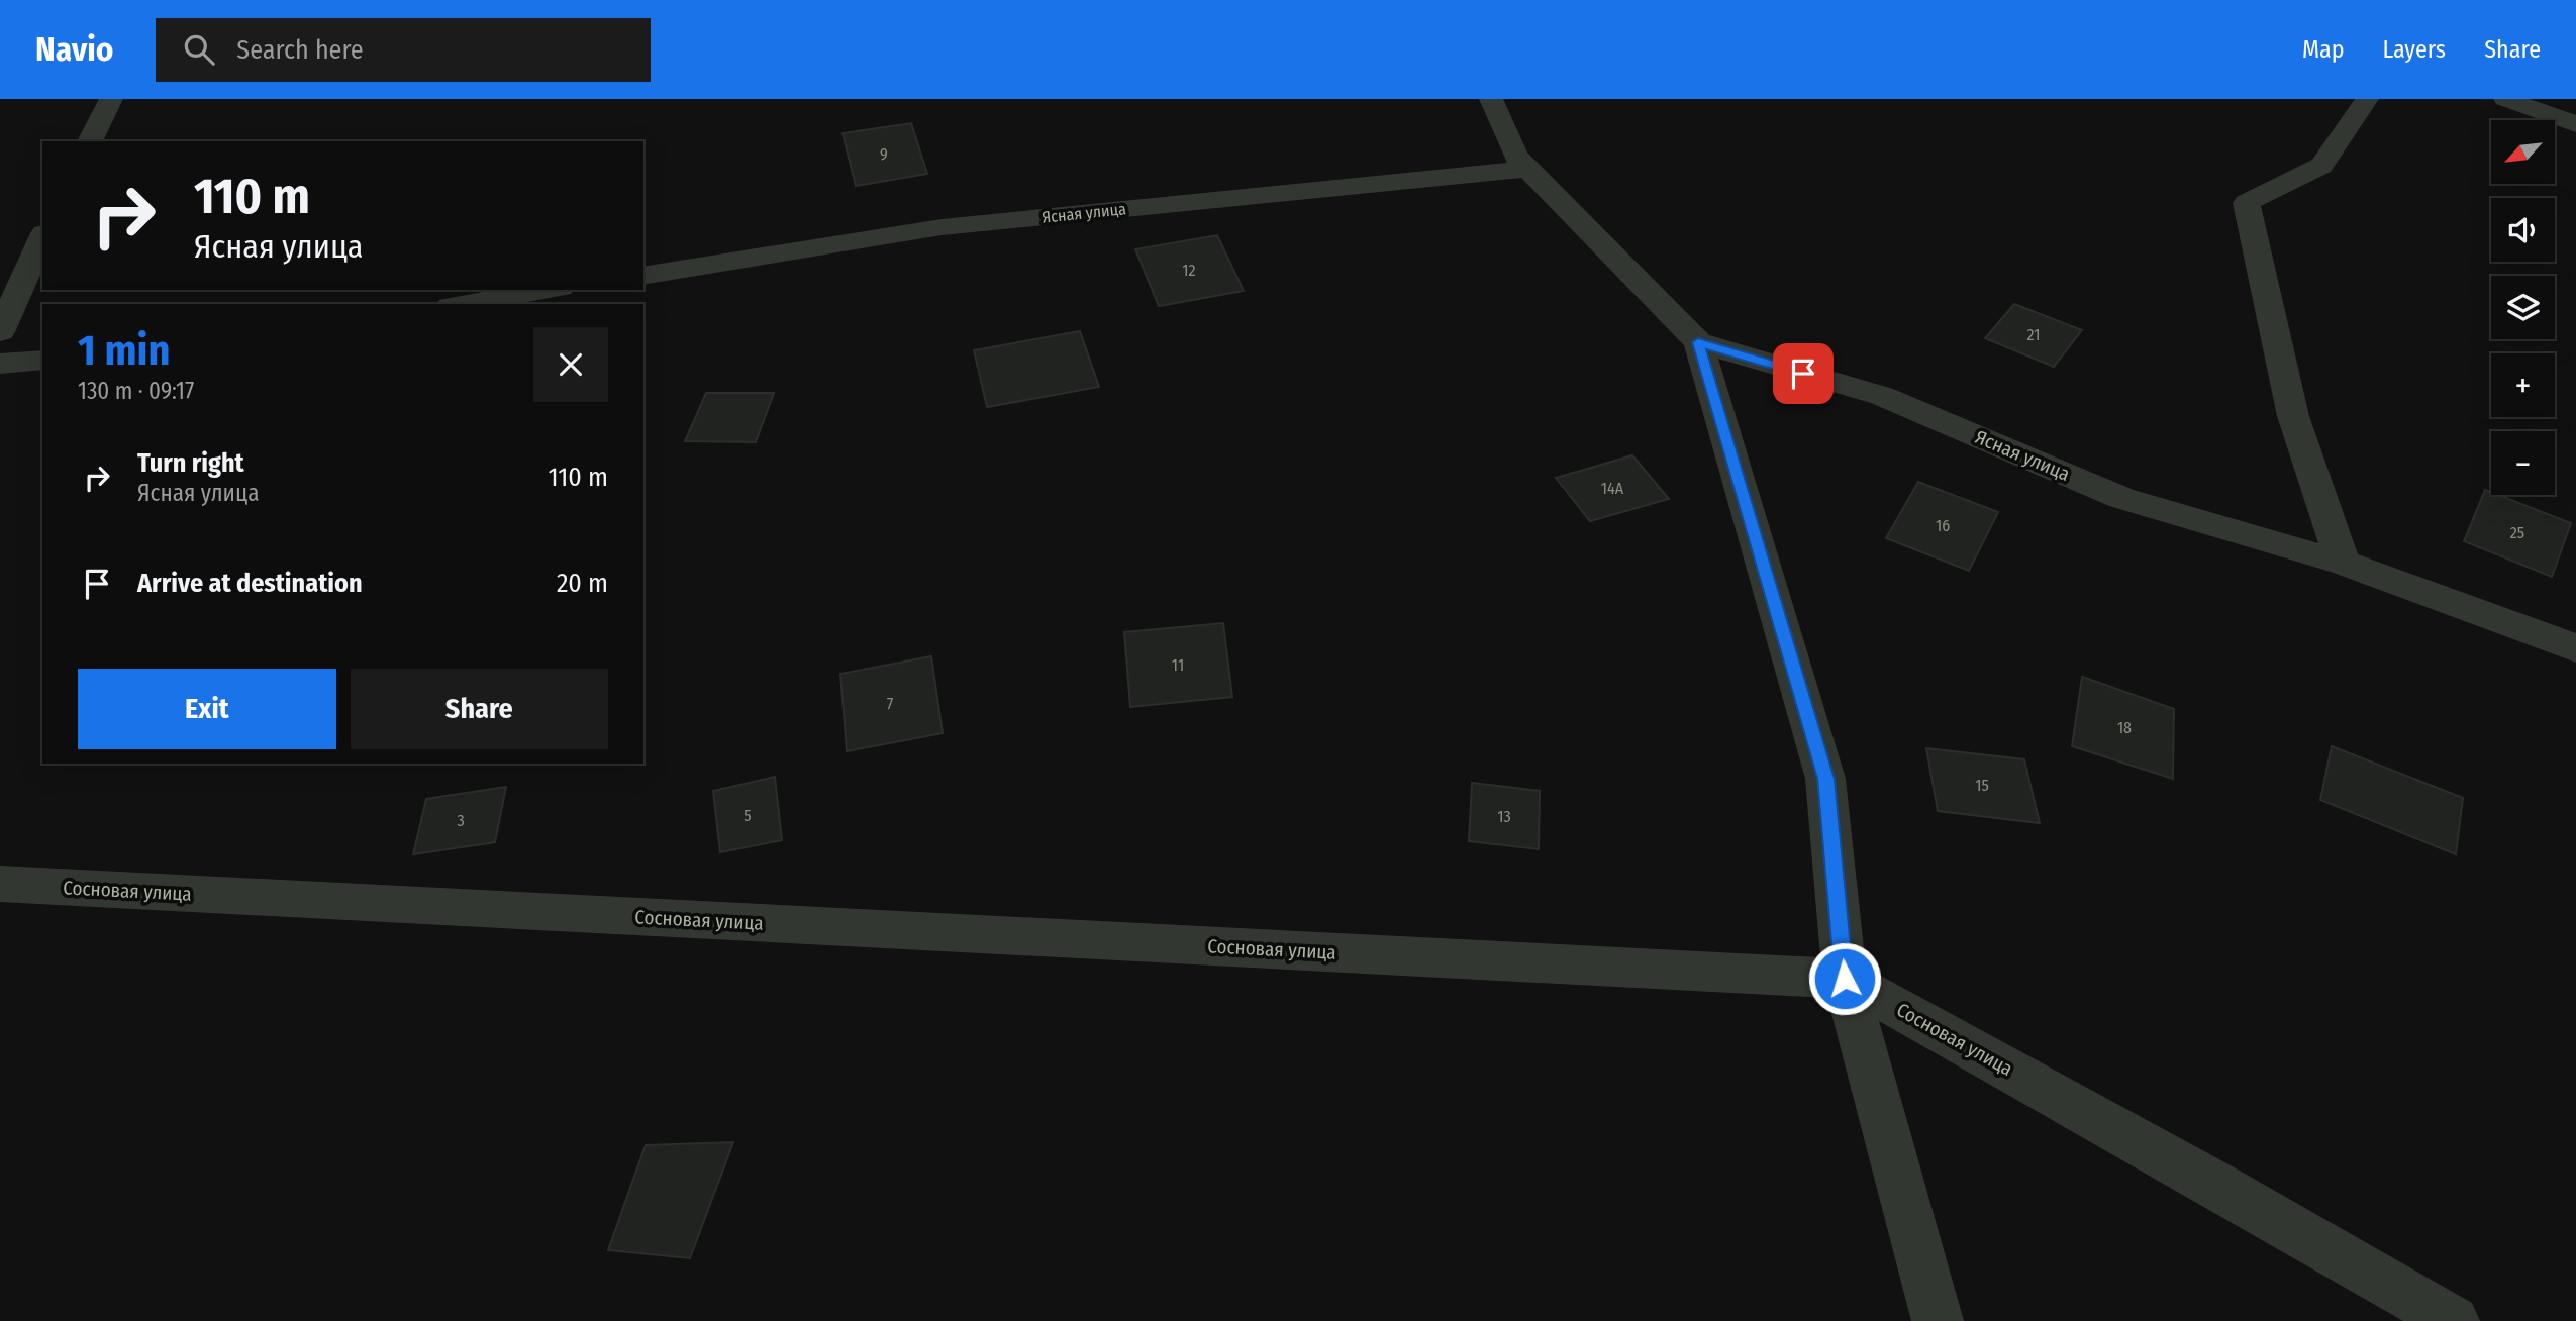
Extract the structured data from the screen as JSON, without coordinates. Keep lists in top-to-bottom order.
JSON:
{
  "streets": {
    "street": ["Ясная улица", "Сосновая улица"]
  },
  "house_numbers": [
    "9",
    "12",
    "21",
    "14А",
    "16",
    "25",
    "11",
    "7",
    "18",
    "15",
    "5",
    "13",
    "3"
  ],
  "north": "bottom left",
  "page": {
    "header": "Navio",
    "search": "Search here",
    "nav": ["Map", "Layers", "Share"],
    "map_buttons": ["+", "−"],
    "turn": ["110 m", "Ясная улица"],
    "heading": ["1 min", "130 m · 09:17"],
    "list": [
      {
        "name": "Turn right",
        "note": "Ясная улица",
        "value": "110 m"
      },
      {
        "name": "Arrive at destination",
        "value": "20 m"
      }
    ],
    "buttons": ["Exit", "Share"]
  }
}
